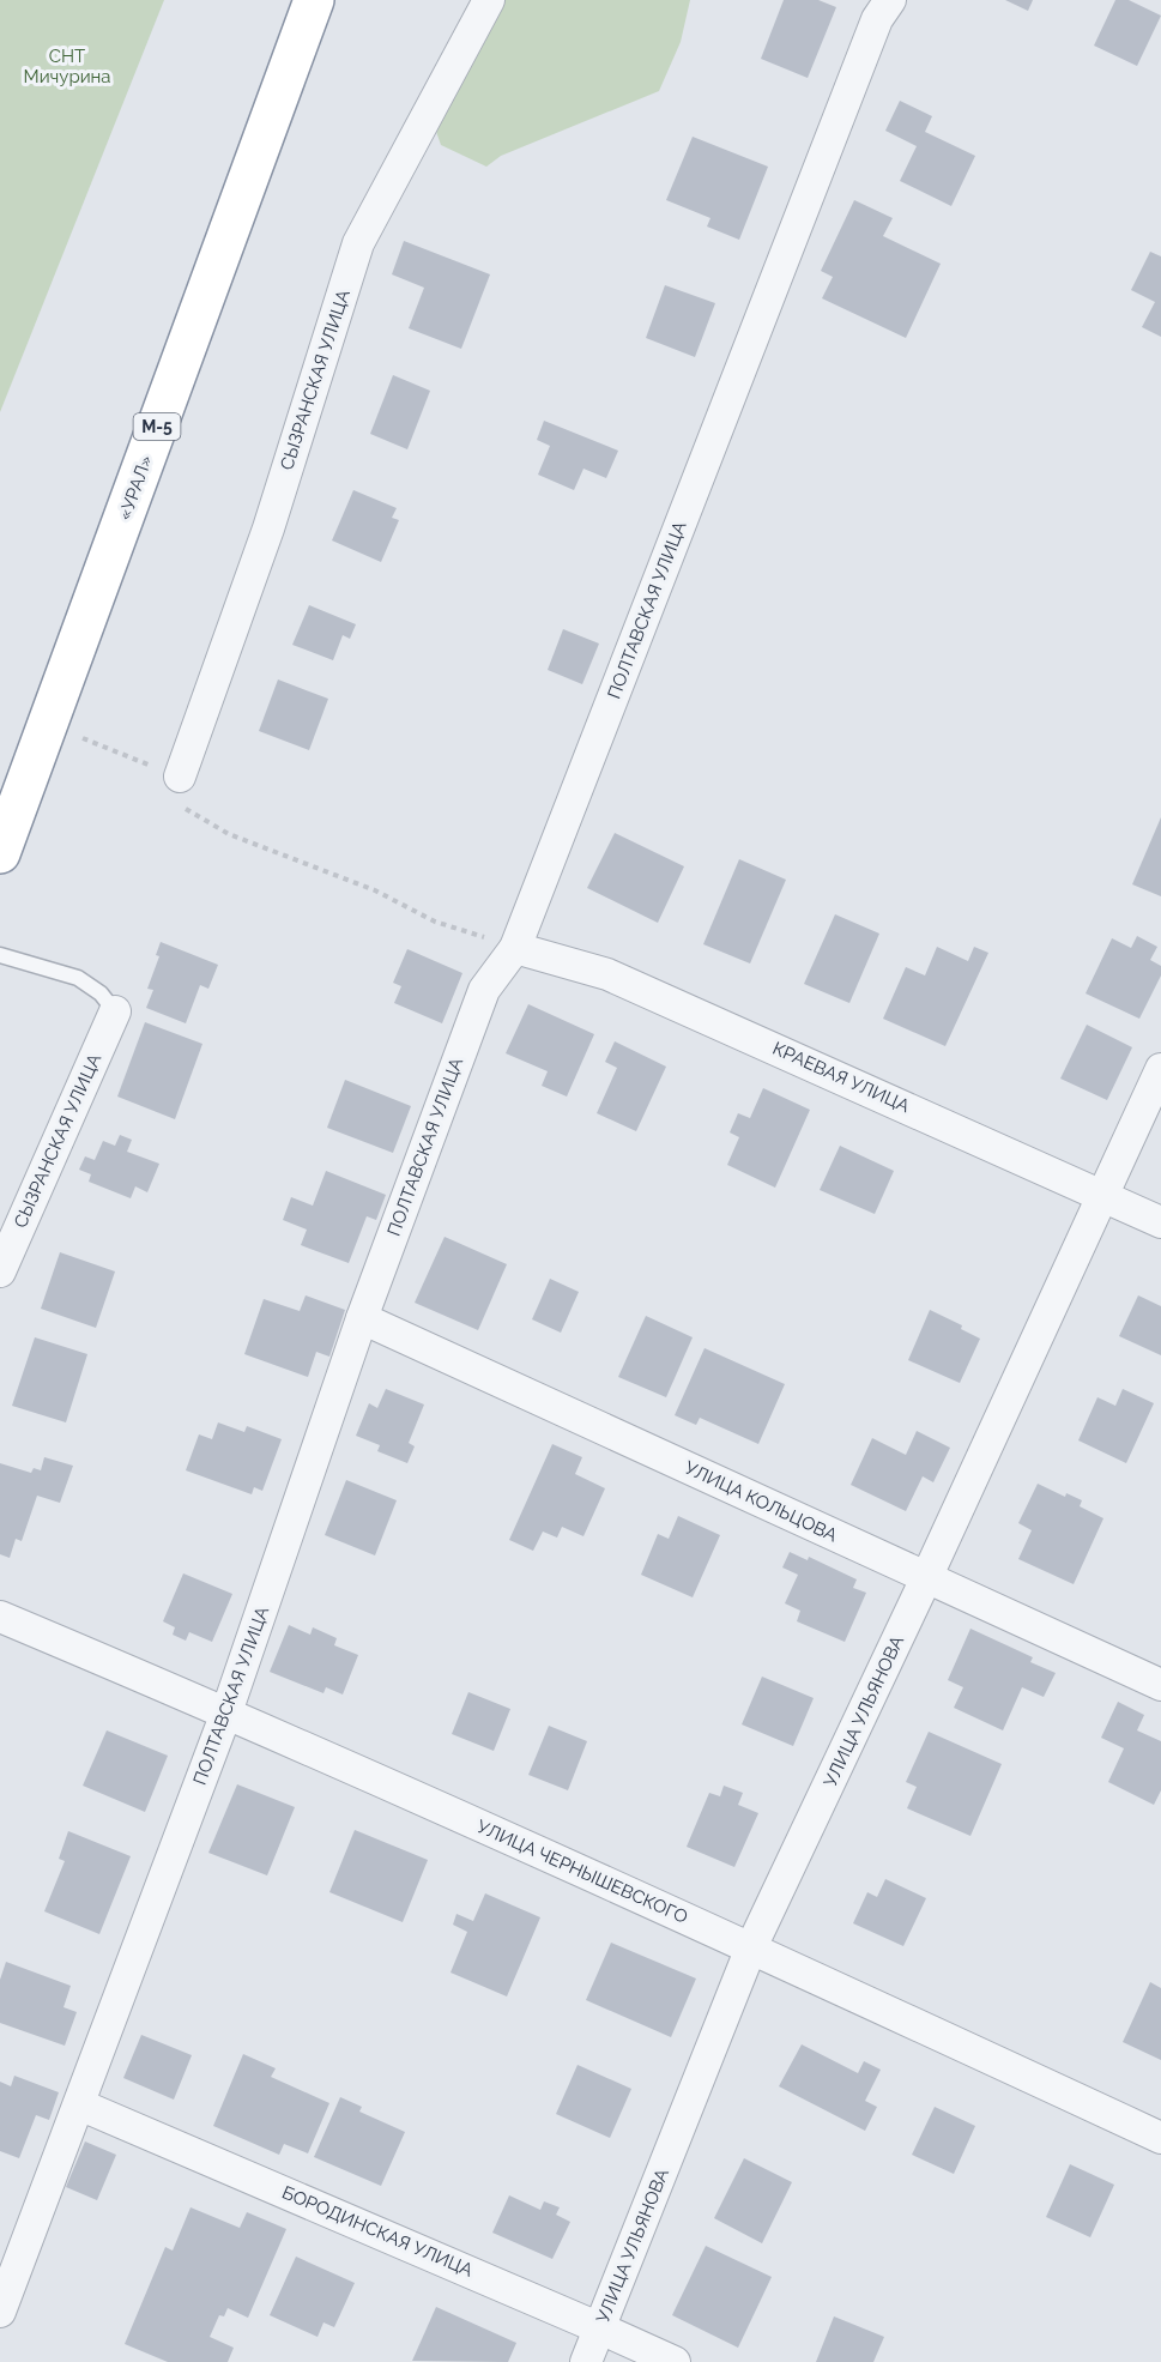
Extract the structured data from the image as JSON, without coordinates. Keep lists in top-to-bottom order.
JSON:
{
  "streets": {
    "highway": ["М-5", "«УРАЛ»"],
    "street": [
      "СЫЗРАНСКАЯ УЛИЦА",
      "ПОЛТАВСКАЯ УЛИЦА",
      "КРАЕВАЯ УЛИЦА",
      "УЛИЦА КОЛЬЦОВА",
      "УЛИЦА УЛЬЯНОВА",
      "УЛИЦА ЧЕРНЫШЕВСКОГО",
      "БОРОДИНСКАЯ УЛИЦА"
    ]
  },
  "crossings": [
    ["ПОЛТАВСКАЯ УЛИЦА", "КРАЕВАЯ УЛИЦА"],
    ["ПОЛТАВСКАЯ УЛИЦА", "УЛИЦА КОЛЬЦОВА"],
    ["ПОЛТАВСКАЯ УЛИЦА", "УЛИЦА ЧЕРНЫШЕВСКОГО"],
    ["ПОЛТАВСКАЯ УЛИЦА", "БОРОДИНСКАЯ УЛИЦА"],
    ["КРАЕВАЯ УЛИЦА", "УЛИЦА УЛЬЯНОВА"],
    ["УЛИЦА КОЛЬЦОВА", "УЛИЦА УЛЬЯНОВА"],
    ["УЛИЦА УЛЬЯНОВА", "УЛИЦА ЧЕРНЫШЕВСКОГО"],
    ["УЛИЦА УЛЬЯНОВА", "БОРОДИНСКАЯ УЛИЦА"]
  ],
  "parks": ["СНТ Мичурина"]
}
